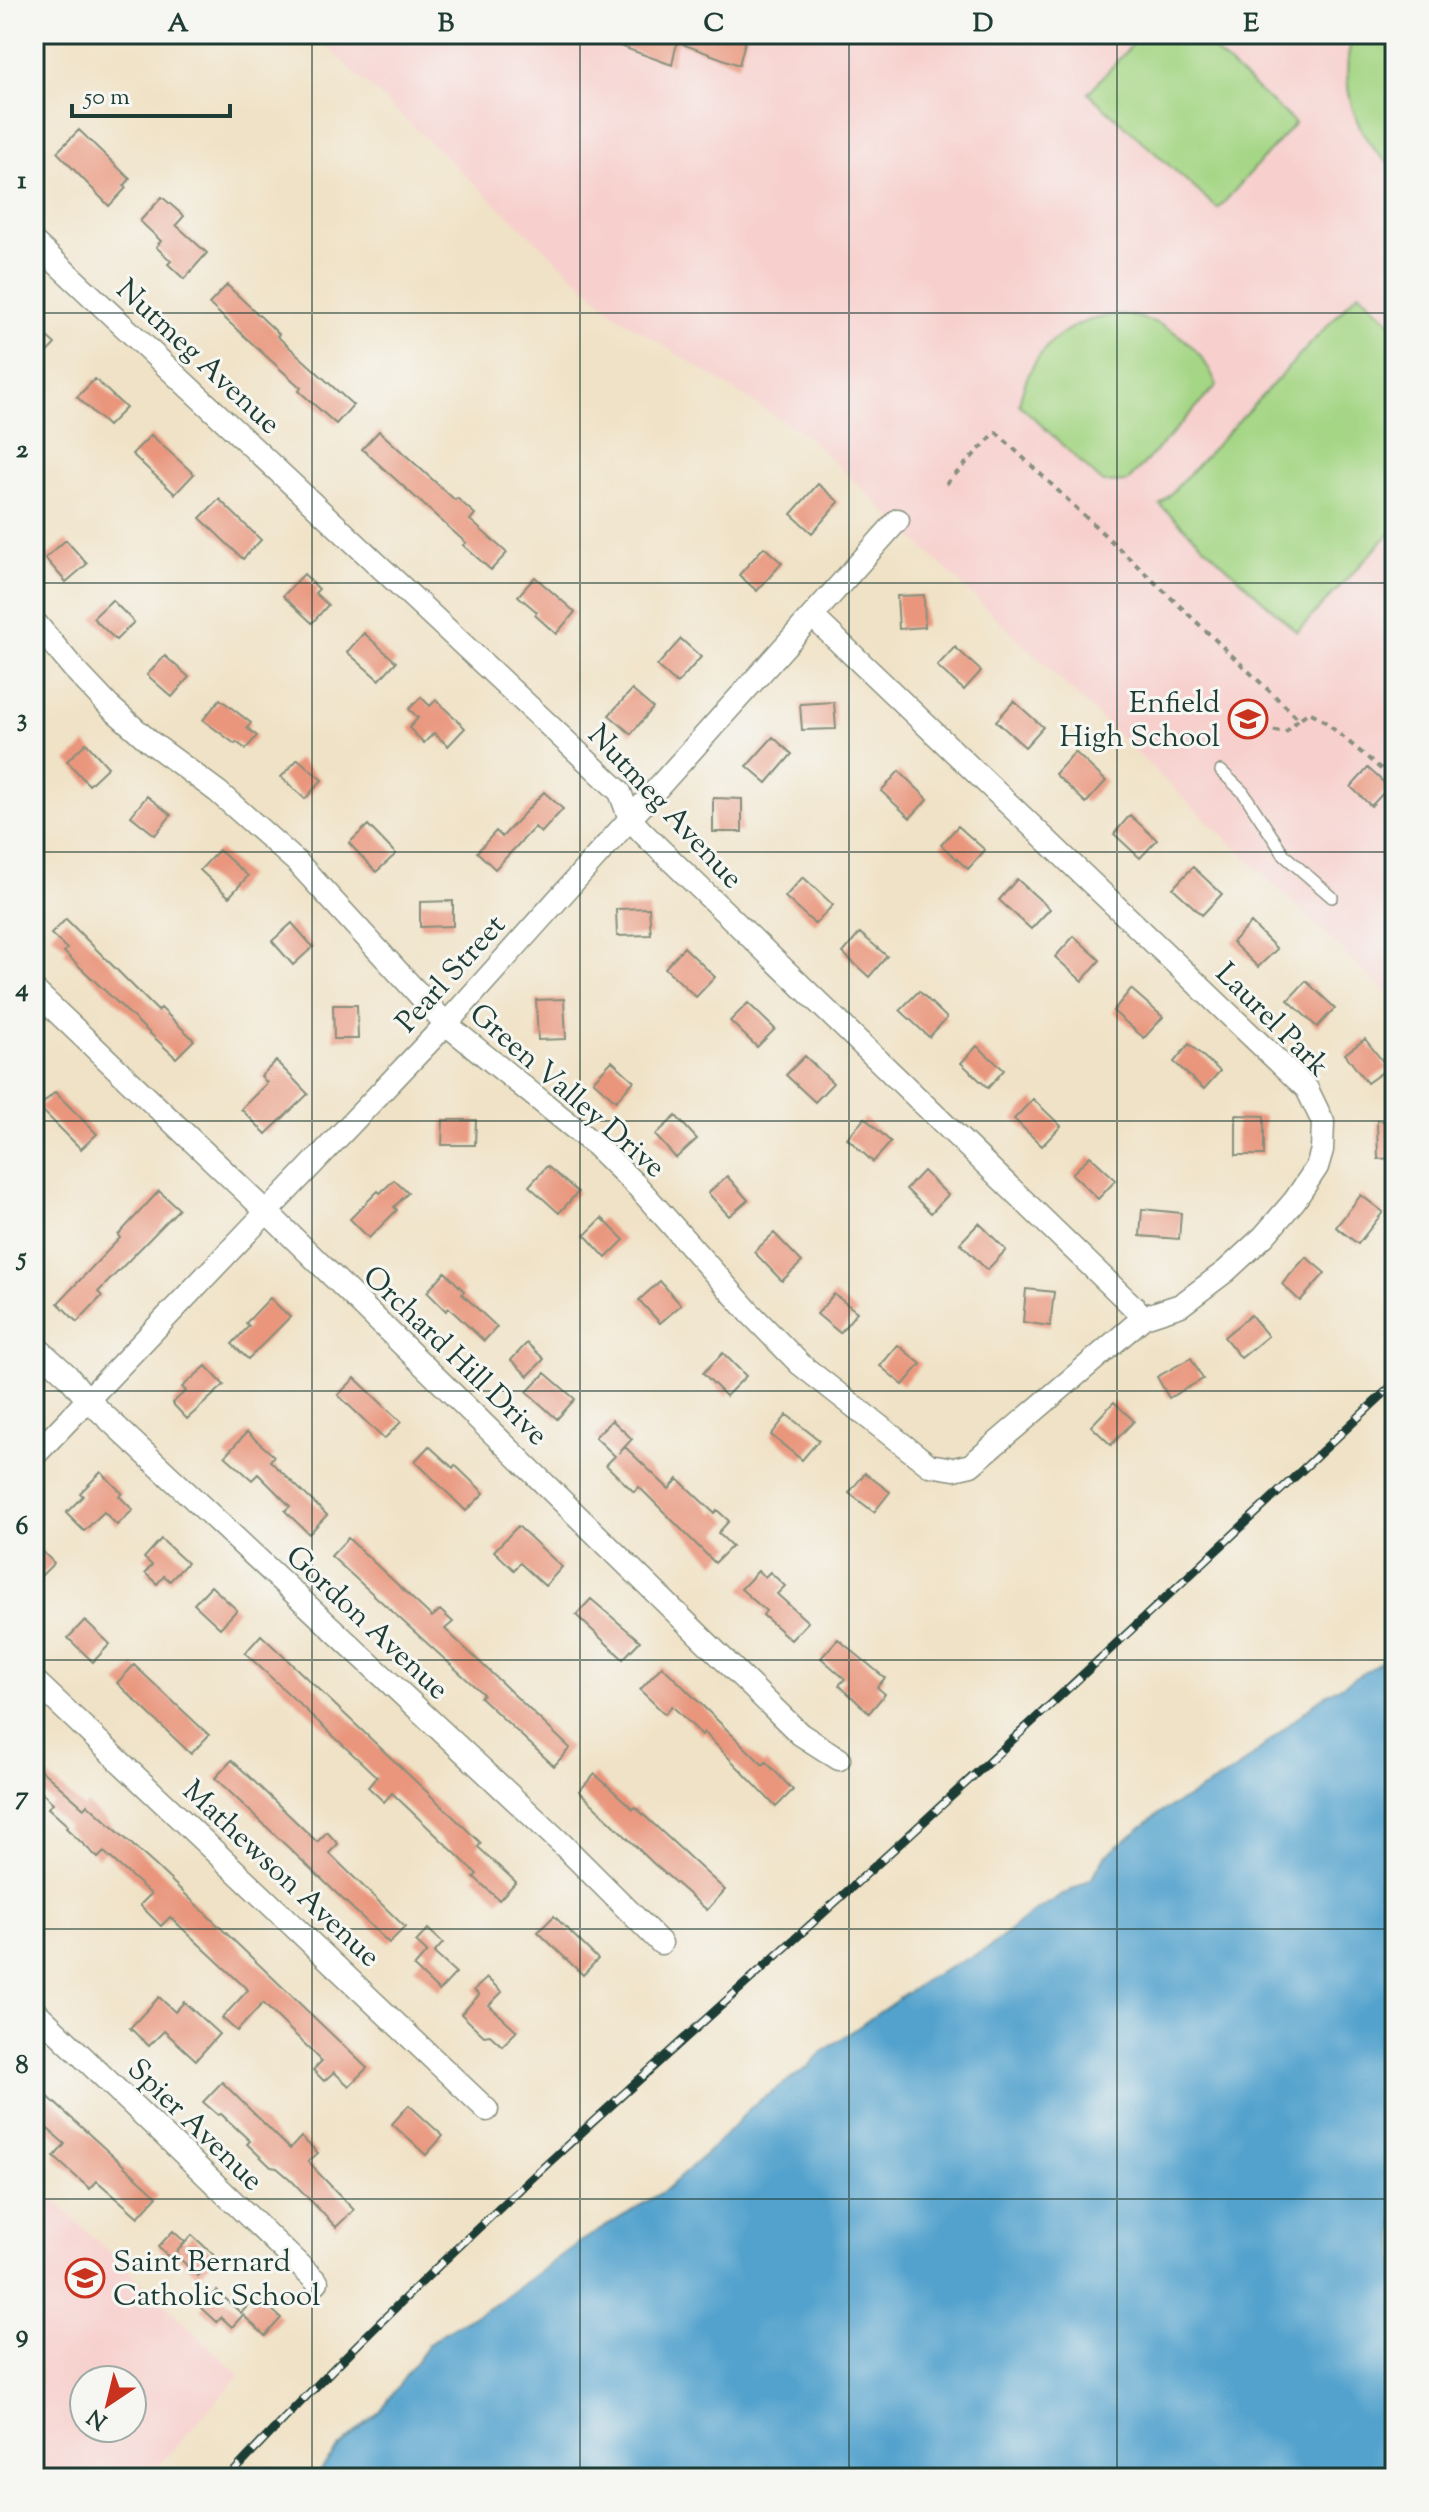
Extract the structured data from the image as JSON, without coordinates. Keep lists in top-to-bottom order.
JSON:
{
  "streets": {
    "street": [
      "Nutmeg Avenue",
      "Pearl Street",
      "Laurel Park",
      "Green Valley Drive",
      "Orchard Hill Drive",
      "Gordon Avenue",
      "Mathewson Avenue",
      "Spier Avenue"
    ]
  },
  "crossings": [
    ["Nutmeg Avenue", "Pearl Street"],
    ["Nutmeg Avenue", "Laurel Park"],
    ["Pearl Street", "Laurel Park"],
    ["Pearl Street", "Green Valley Drive"],
    ["Pearl Street", "Orchard Hill Drive"],
    ["Pearl Street", "Gordon Avenue"],
    ["Laurel Park", "Green Valley Drive"]
  ],
  "places": {
    "school or university": ["Enfield High School", "Saint Bernard Catholic School"]
  },
  "scale_bar": "50 m",
  "north": "bottom left",
  "grid": {
    "columns": [
      "A",
      "B",
      "C",
      "D",
      "E"
    ],
    "rows": [
      "1",
      "2",
      "3",
      "4",
      "5",
      "6",
      "7",
      "8",
      "9"
    ]
  }
}
